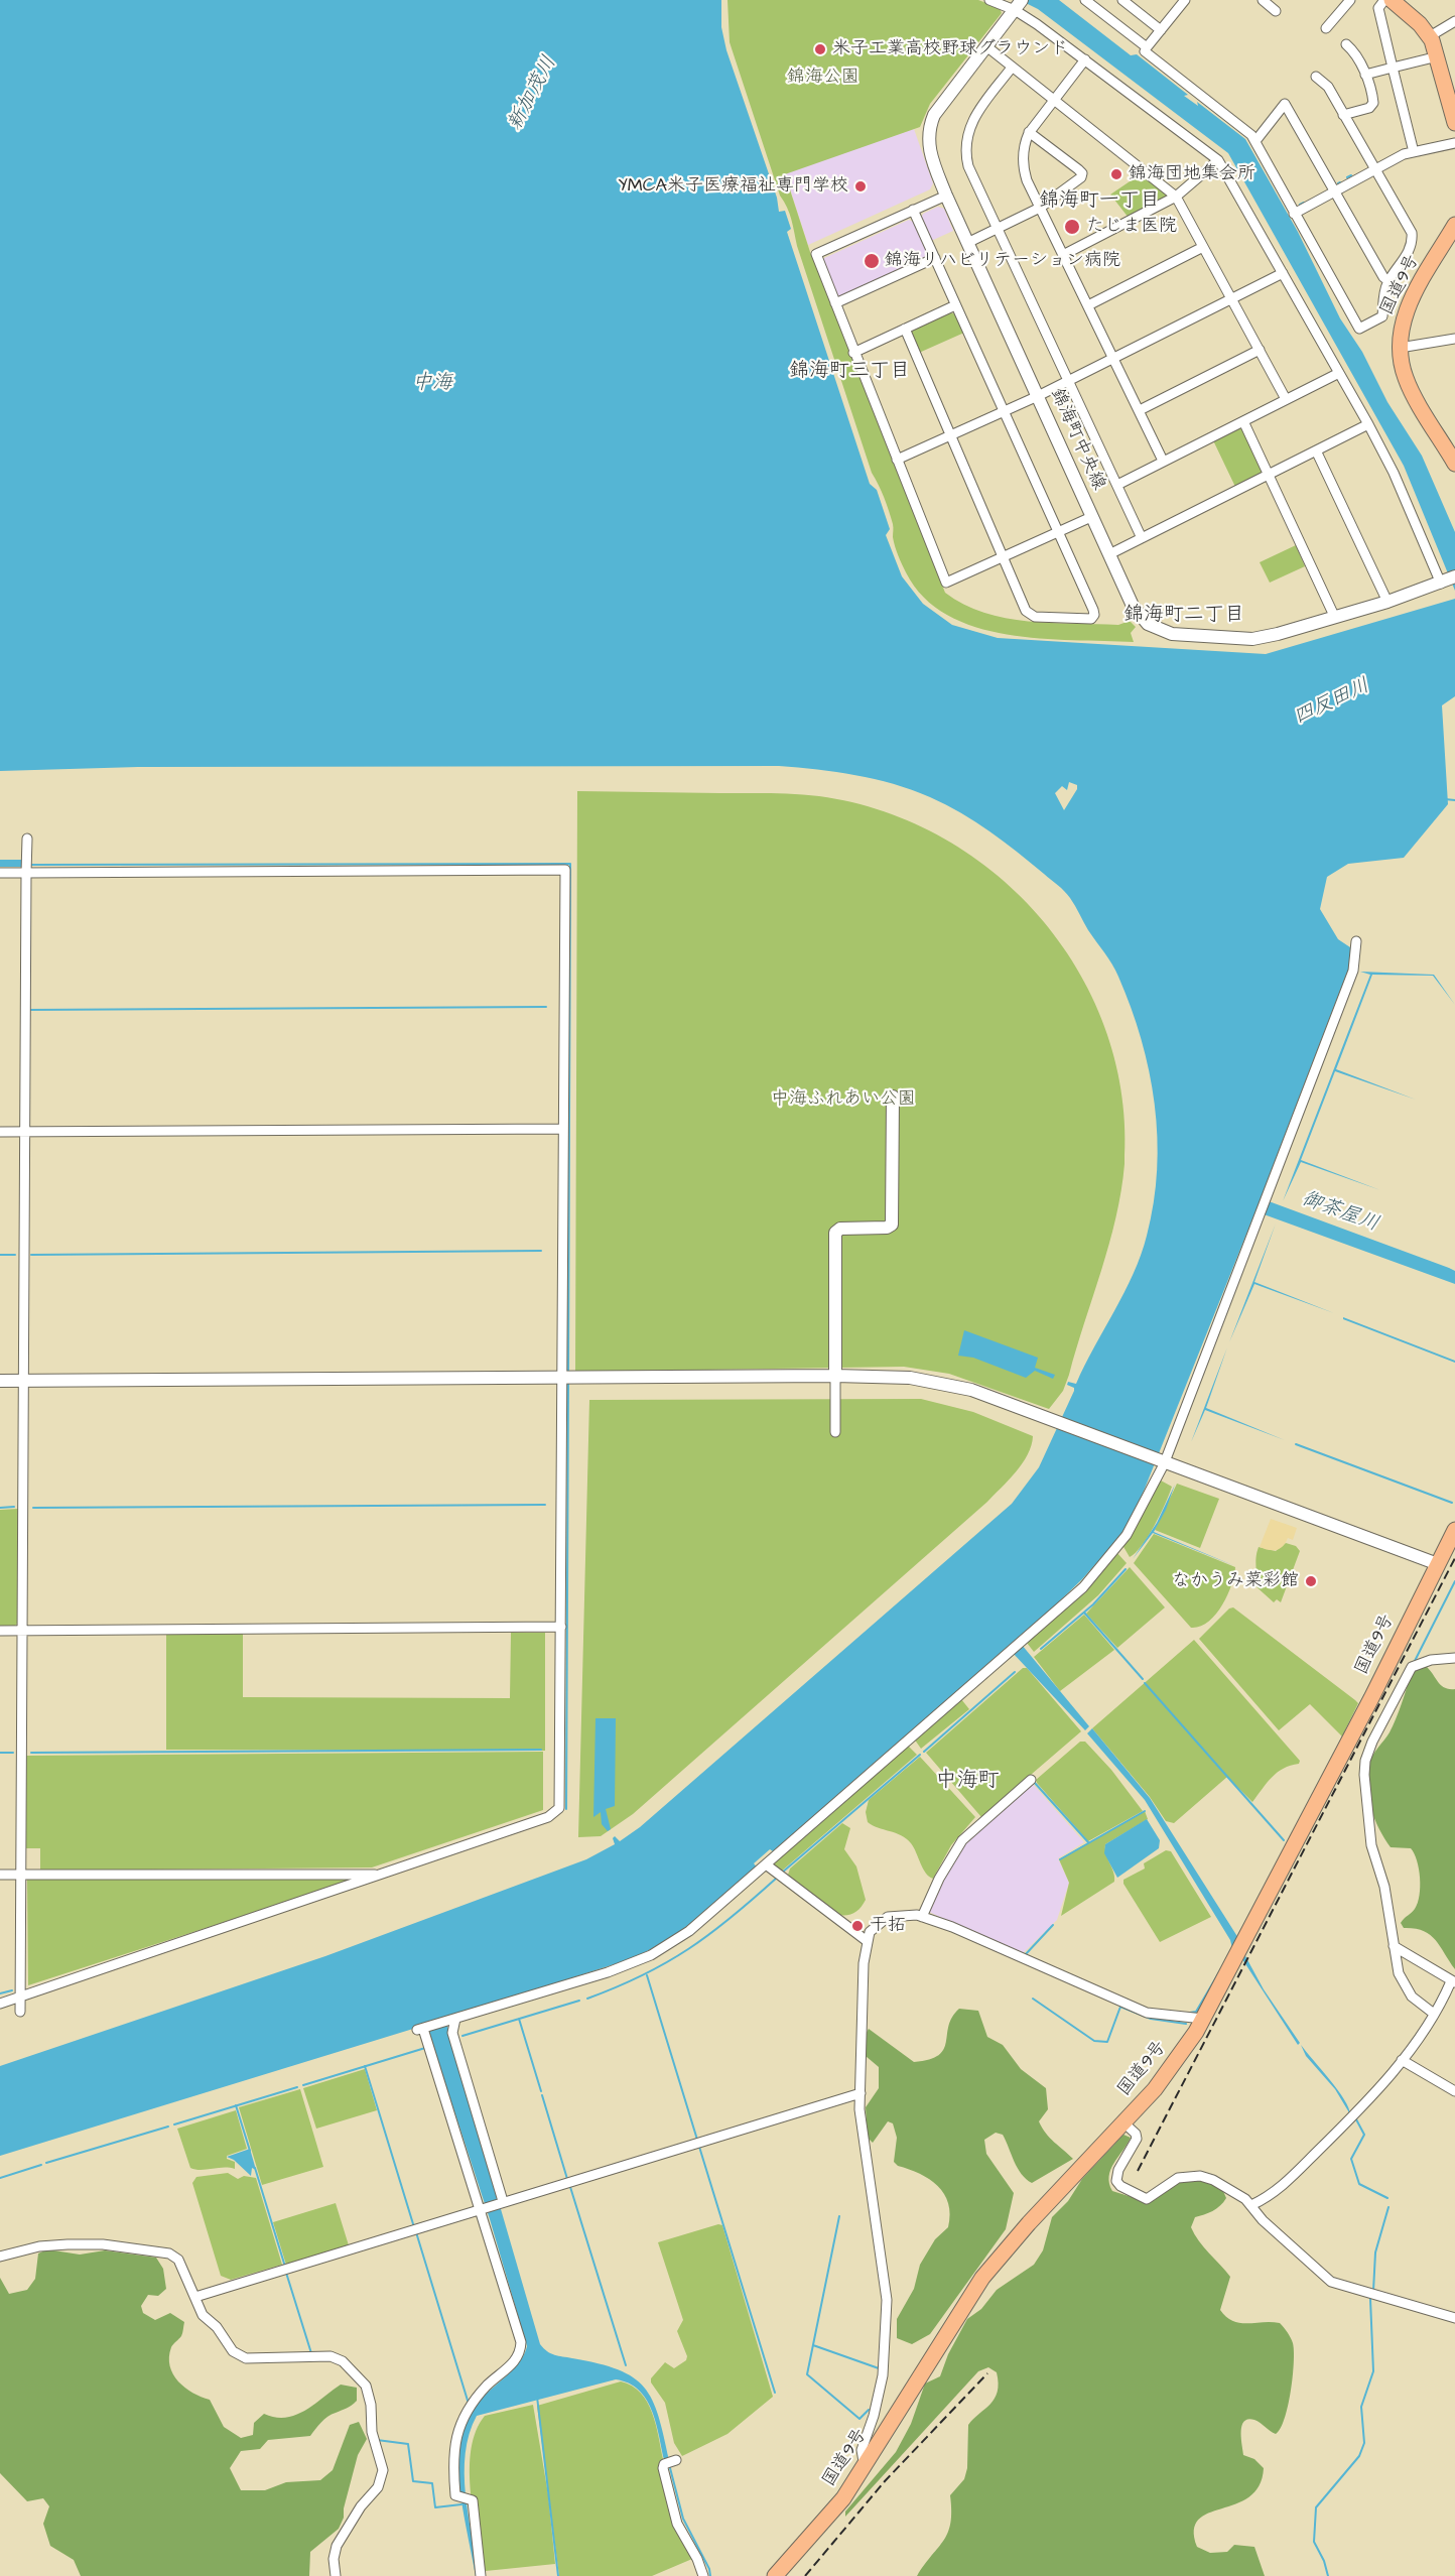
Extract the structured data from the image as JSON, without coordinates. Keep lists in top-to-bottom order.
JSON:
{
  "streets": {
    "highway": ["国道9号"],
    "street": ["錦海町中央線"]
  },
  "districts": [
    "錦海町一丁目",
    "錦海町三丁目",
    "錦海町二丁目",
    "中海町"
  ],
  "water": [
    "新加茂川",
    "中海",
    "四反田川",
    "御茶屋川"
  ],
  "parks": ["錦海公園", "中海ふれあい公園"],
  "places": [
    "米子工業高校野球グラウンド",
    "錦海団地集会所",
    "YMCA米子医療福祉専門学校",
    "たじま医院",
    "錦海リハビリテーション病院",
    "なかうみ菜彩館",
    "干拓"
  ]
}
